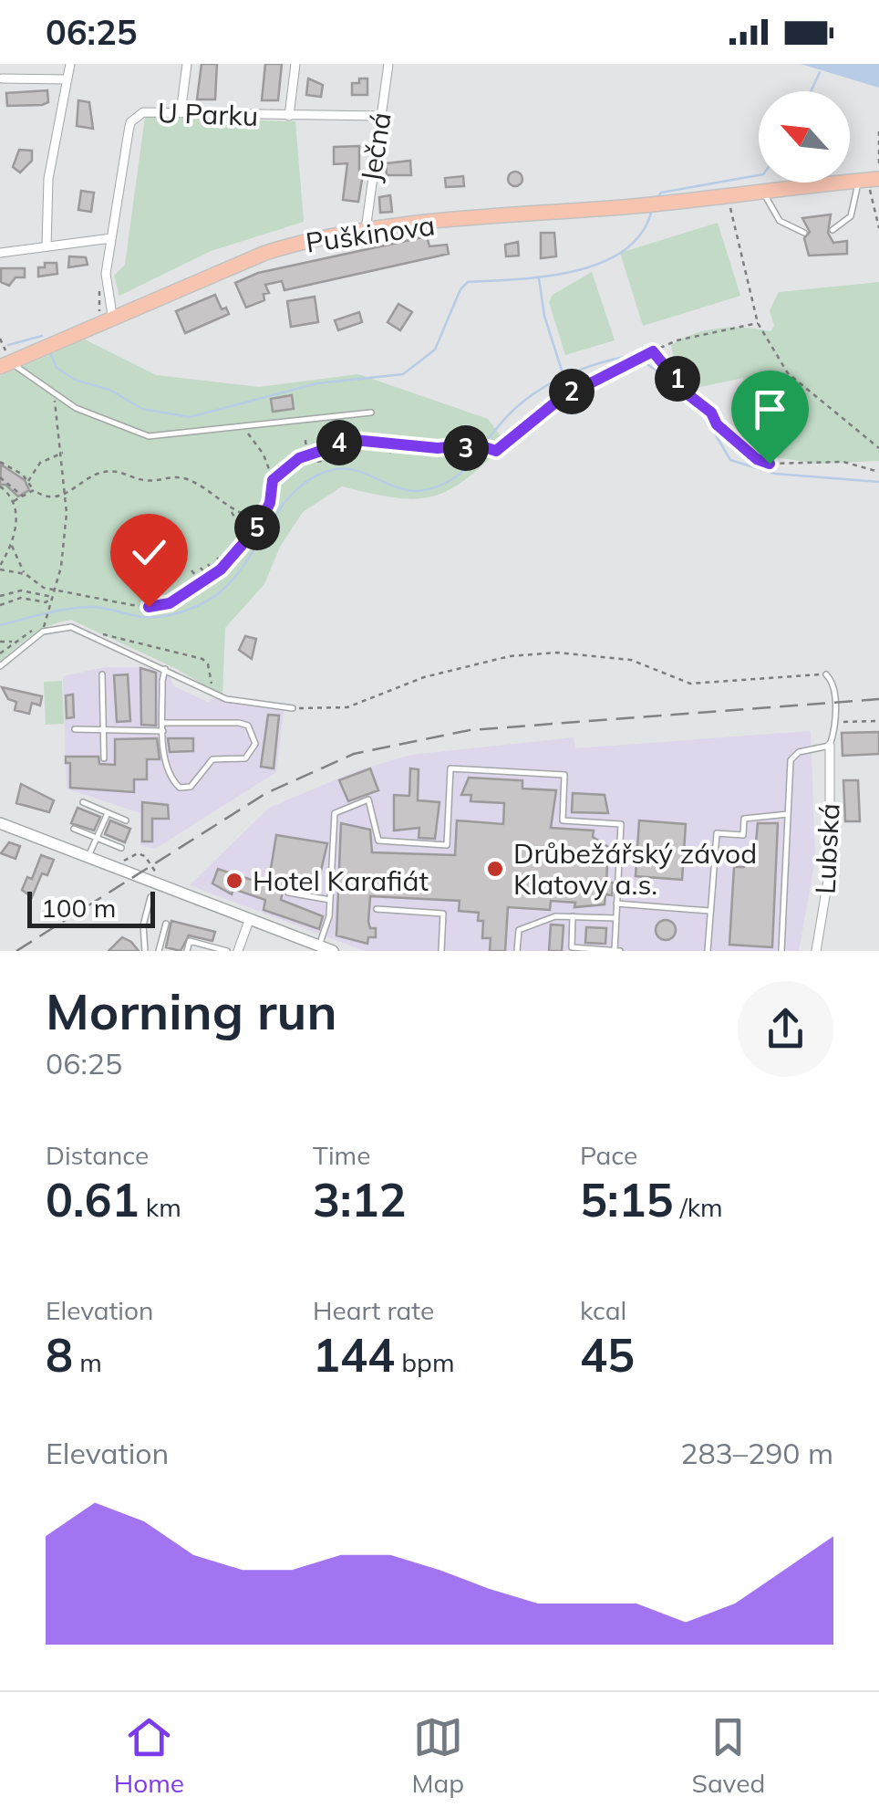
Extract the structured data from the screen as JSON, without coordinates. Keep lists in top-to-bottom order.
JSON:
{
  "streets": {
    "main road": ["Puškinova"],
    "street": ["U Parku", "Ječná", "Lubská"]
  },
  "crossings": [
    ["U Parku", "Ječná"],
    ["U Parku", "Puškinova"],
    ["Ječná", "Puškinova"]
  ],
  "places": ["Drůbežářský závod Klatovy a.s.", "Hotel Karafiát"],
  "scale_bar": "100 m",
  "north": "top left",
  "page": {
    "status": "06:25",
    "pins": [
      "1",
      "2",
      "4",
      "3",
      "5"
    ],
    "scale": "100 m",
    "heading": ["Morning run", "06:25"],
    "stats": [
      ["Distance", "0.61 km"],
      ["Time", "3:12"],
      ["Pace", "5:15 /km"],
      ["Elevation", "8 m"],
      ["Heart rate", "144 bpm"],
      ["kcal", "45"]
    ],
    "chart": ["Elevation", "283–290 m"],
    "tabs": ["Home", "Map", "Saved"]
  }
}
